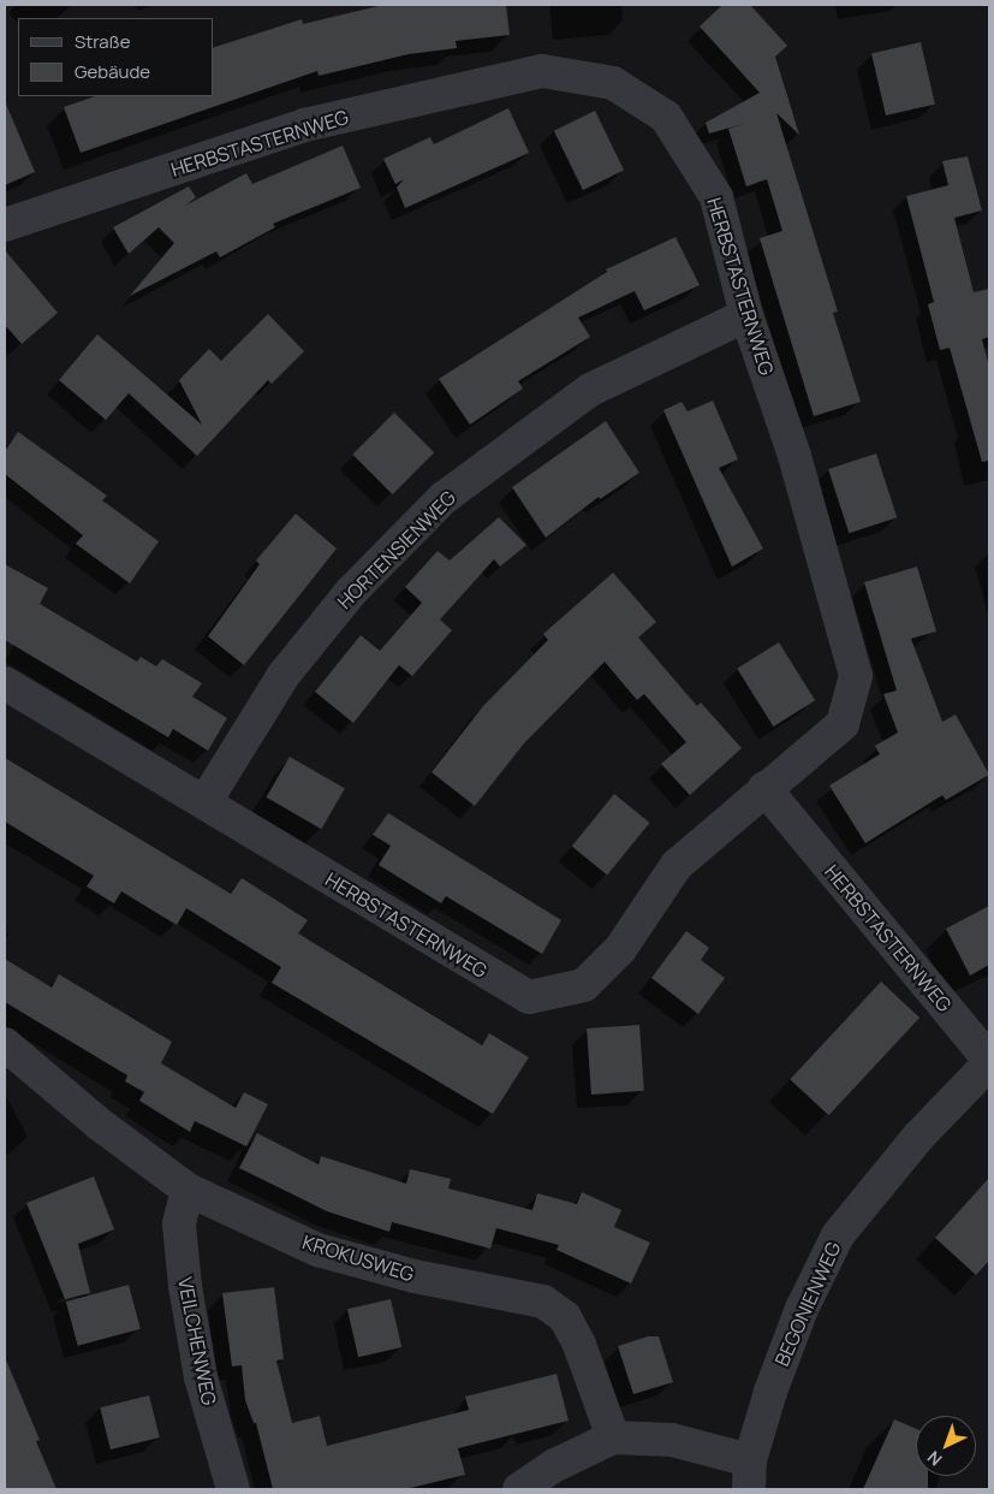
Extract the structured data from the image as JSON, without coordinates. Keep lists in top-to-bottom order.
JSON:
{
  "streets": {
    "street": [
      "HERBSTASTERNWEG",
      "HORTENSIENWEG",
      "KROKUSWEG",
      "BEGONIENWEG",
      "VEILCHENWEG"
    ]
  },
  "crossings": [
    ["HERBSTASTERNWEG", "HORTENSIENWEG"],
    ["HERBSTASTERNWEG", "BEGONIENWEG"],
    ["KROKUSWEG", "VEILCHENWEG"]
  ],
  "legend": ["Straße", "Gebäude"],
  "north": "bottom left"
}
